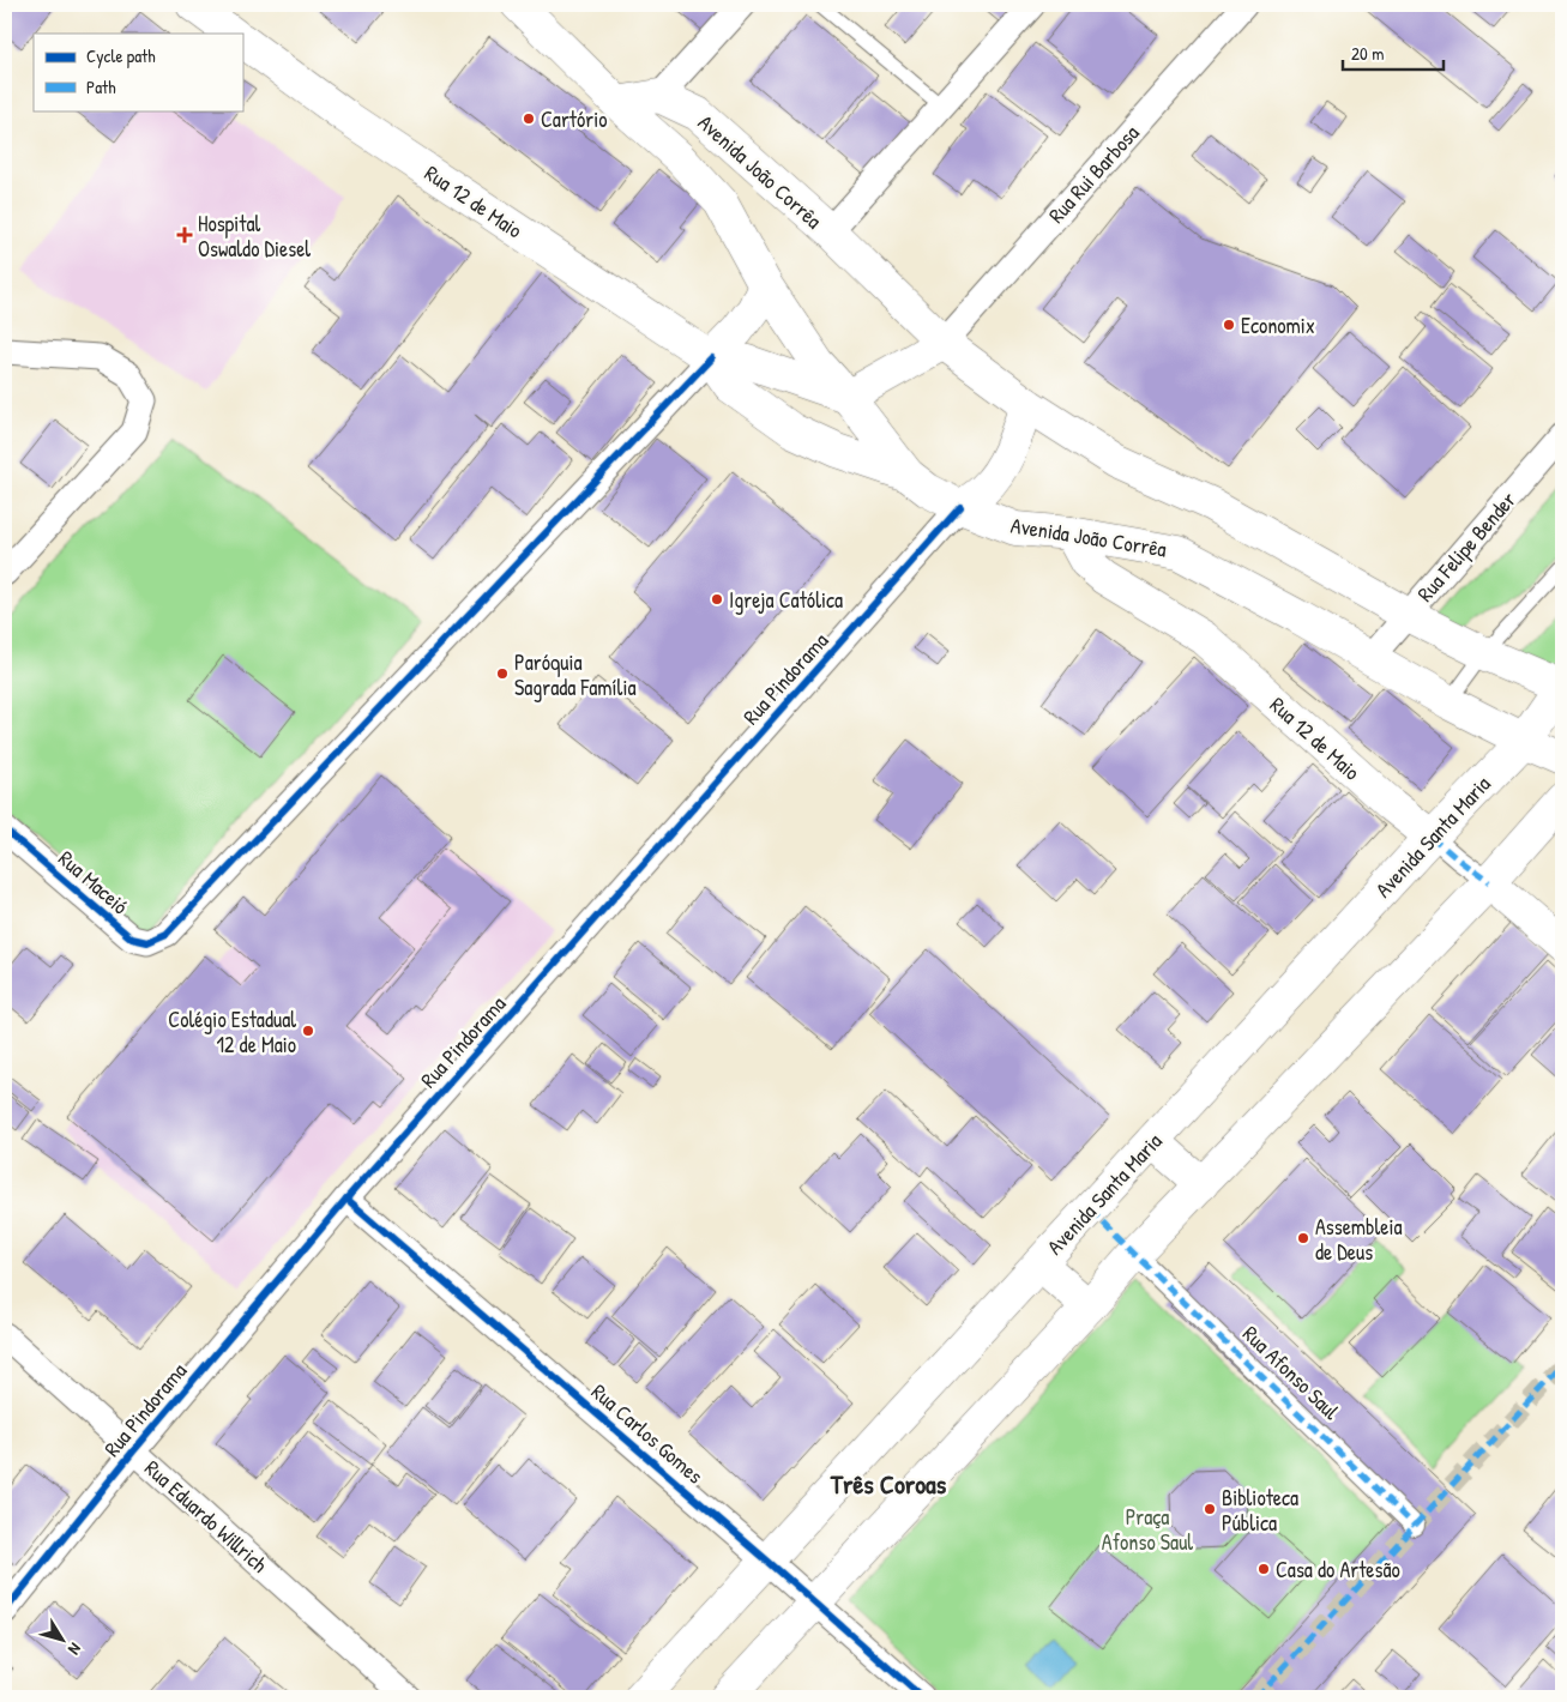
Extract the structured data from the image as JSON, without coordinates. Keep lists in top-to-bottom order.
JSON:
{
  "streets": {
    "main road": ["Avenida João Corrêa", "Rua 12 de Maio", "Avenida Santa Maria"],
    "street": [
      "Rua Rui Barbosa",
      "Rua Felipe Bender",
      "Rua Pindorama",
      "Rua Maceió",
      "Rua Afonso Saul",
      "Rua Carlos Gomes",
      "Rua Eduardo Willrich"
    ]
  },
  "crossings": [
    ["Avenida João Corrêa", "Rua Rui Barbosa"],
    ["Avenida João Corrêa", "Rua 12 de Maio"],
    ["Avenida João Corrêa", "Rua Felipe Bender"],
    ["Avenida João Corrêa", "Rua Pindorama"],
    ["Avenida João Corrêa", "Avenida Santa Maria"],
    ["Rua 12 de Maio", "Avenida Santa Maria"],
    ["Rua 12 de Maio", "Rua Maceió"],
    ["Rua Pindorama", "Rua Carlos Gomes"],
    ["Rua Pindorama", "Rua Eduardo Willrich"],
    ["Avenida Santa Maria", "Rua Carlos Gomes"]
  ],
  "districts": ["Três Coroas"],
  "parks": ["Praça Afonso Saul"],
  "places": {
    "other": [
      "Cartório",
      "Economix",
      "Igreja Católica",
      "Paróquia Sagrada Família",
      "Colégio Estadual 12 de Maio",
      "Assembleia de Deus",
      "Biblioteca Pública",
      "Casa do Artesão"
    ],
    "health": ["Hospital Oswaldo Diesel"]
  },
  "legend": ["Cycle path", "Path"],
  "scale_bar": "20 m",
  "north": "bottom right"
}
